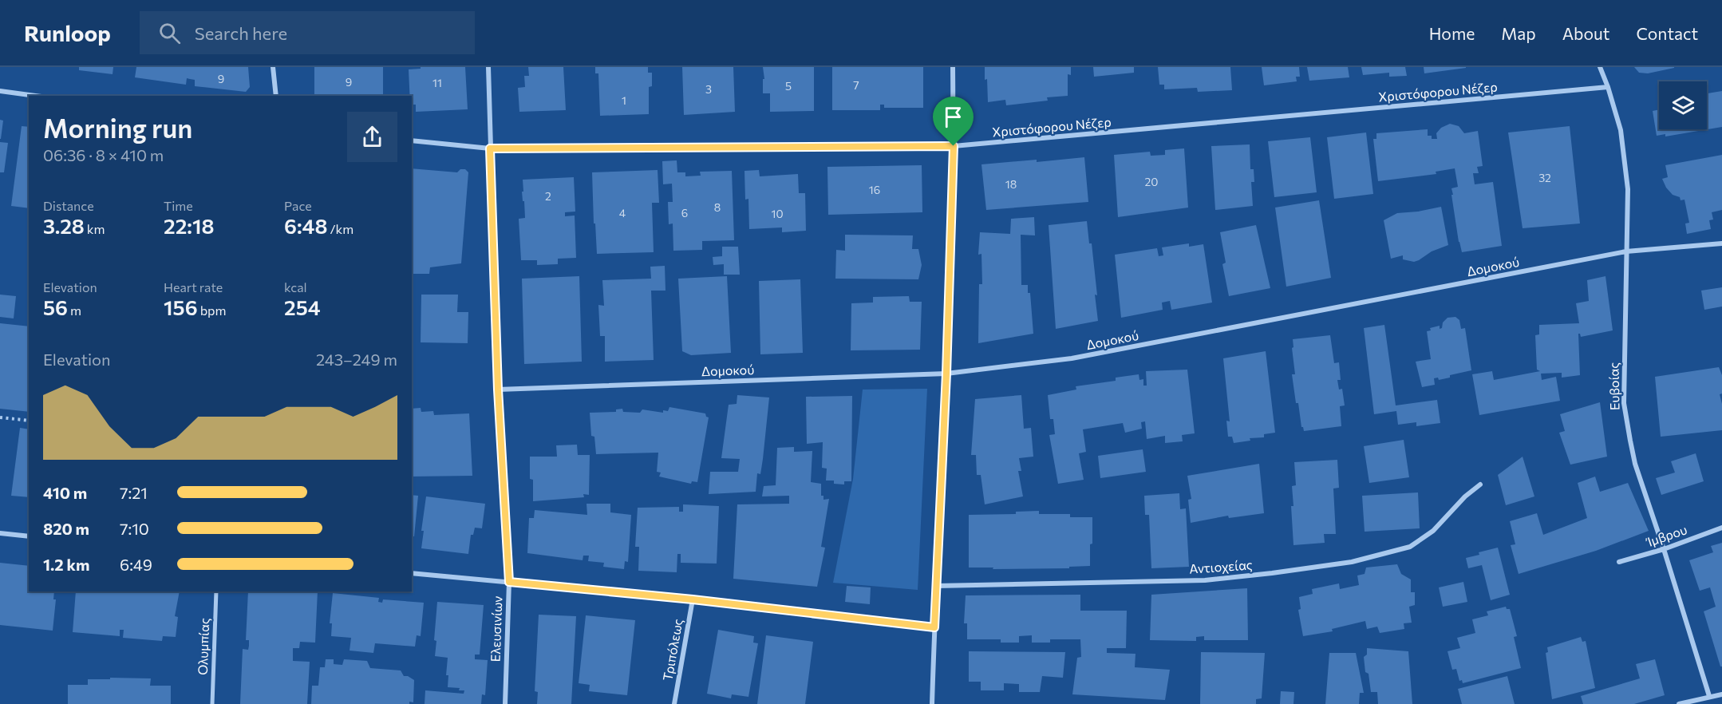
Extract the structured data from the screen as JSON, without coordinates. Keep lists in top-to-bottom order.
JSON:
{
  "streets": {
    "street": [
      "Χριστόφορου Νέζερ",
      "Δομοκού",
      "Ευβοίας",
      "Ίμβρου",
      "Αντιοχείας",
      "Ελευσινίων",
      "Ολυμπίας",
      "Τριπόλεως"
    ]
  },
  "crossings": [
    ["Χριστόφορου Νέζερ", "Ευβοίας"],
    ["Χριστόφορου Νέζερ", "Ελευσινίων"],
    ["Δομοκού", "Ευβοίας"],
    ["Δομοκού", "Ελευσινίων"],
    ["Ευβοίας", "Ίμβρου"]
  ],
  "house_numbers": [
    "9",
    "9",
    "11",
    "7",
    "5",
    "3",
    "1",
    "32",
    "20",
    "18",
    "16",
    "2",
    "8",
    "4",
    "6",
    "10"
  ],
  "page": {
    "header": "Runloop",
    "search": "Search here",
    "nav": [
      "Home",
      "Map",
      "About",
      "Contact"
    ],
    "heading": ["Morning run", "06:36 · 8 × 410 m"],
    "stats": [
      ["Distance", "3.28 km"],
      ["Time", "22:18"],
      ["Pace", "6:48 /km"],
      ["Elevation", "56 m"],
      ["Heart rate", "156 bpm"],
      ["kcal", "254"]
    ],
    "chart": ["Elevation", "243–249 m"],
    "list": [
      {
        "name": "410 m",
        "note": "7:21"
      },
      {
        "name": "820 m",
        "note": "7:10"
      },
      {
        "name": "1.2 km",
        "note": "6:49"
      }
    ]
  }
}
